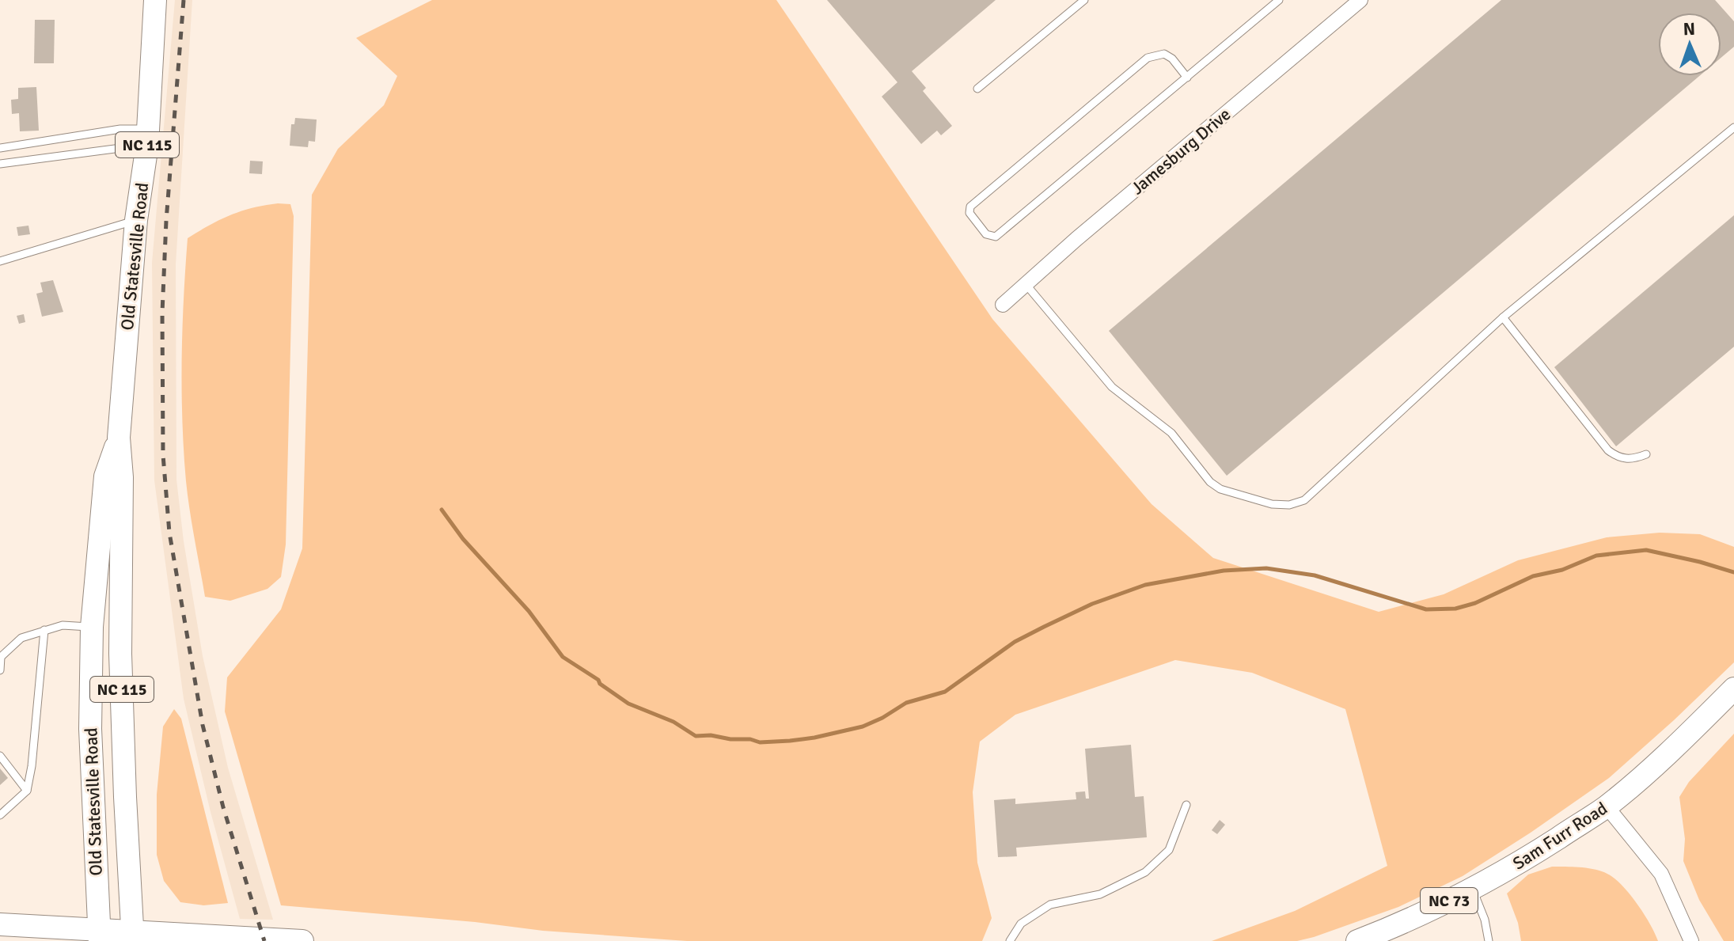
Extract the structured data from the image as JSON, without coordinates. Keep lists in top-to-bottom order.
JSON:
{
  "streets": {
    "main road": [
      "NC 115",
      "Old Statesville Road",
      "Sam Furr Road",
      "NC 73"
    ],
    "street": ["Jamesburg Drive"]
  },
  "north": "top"
}
